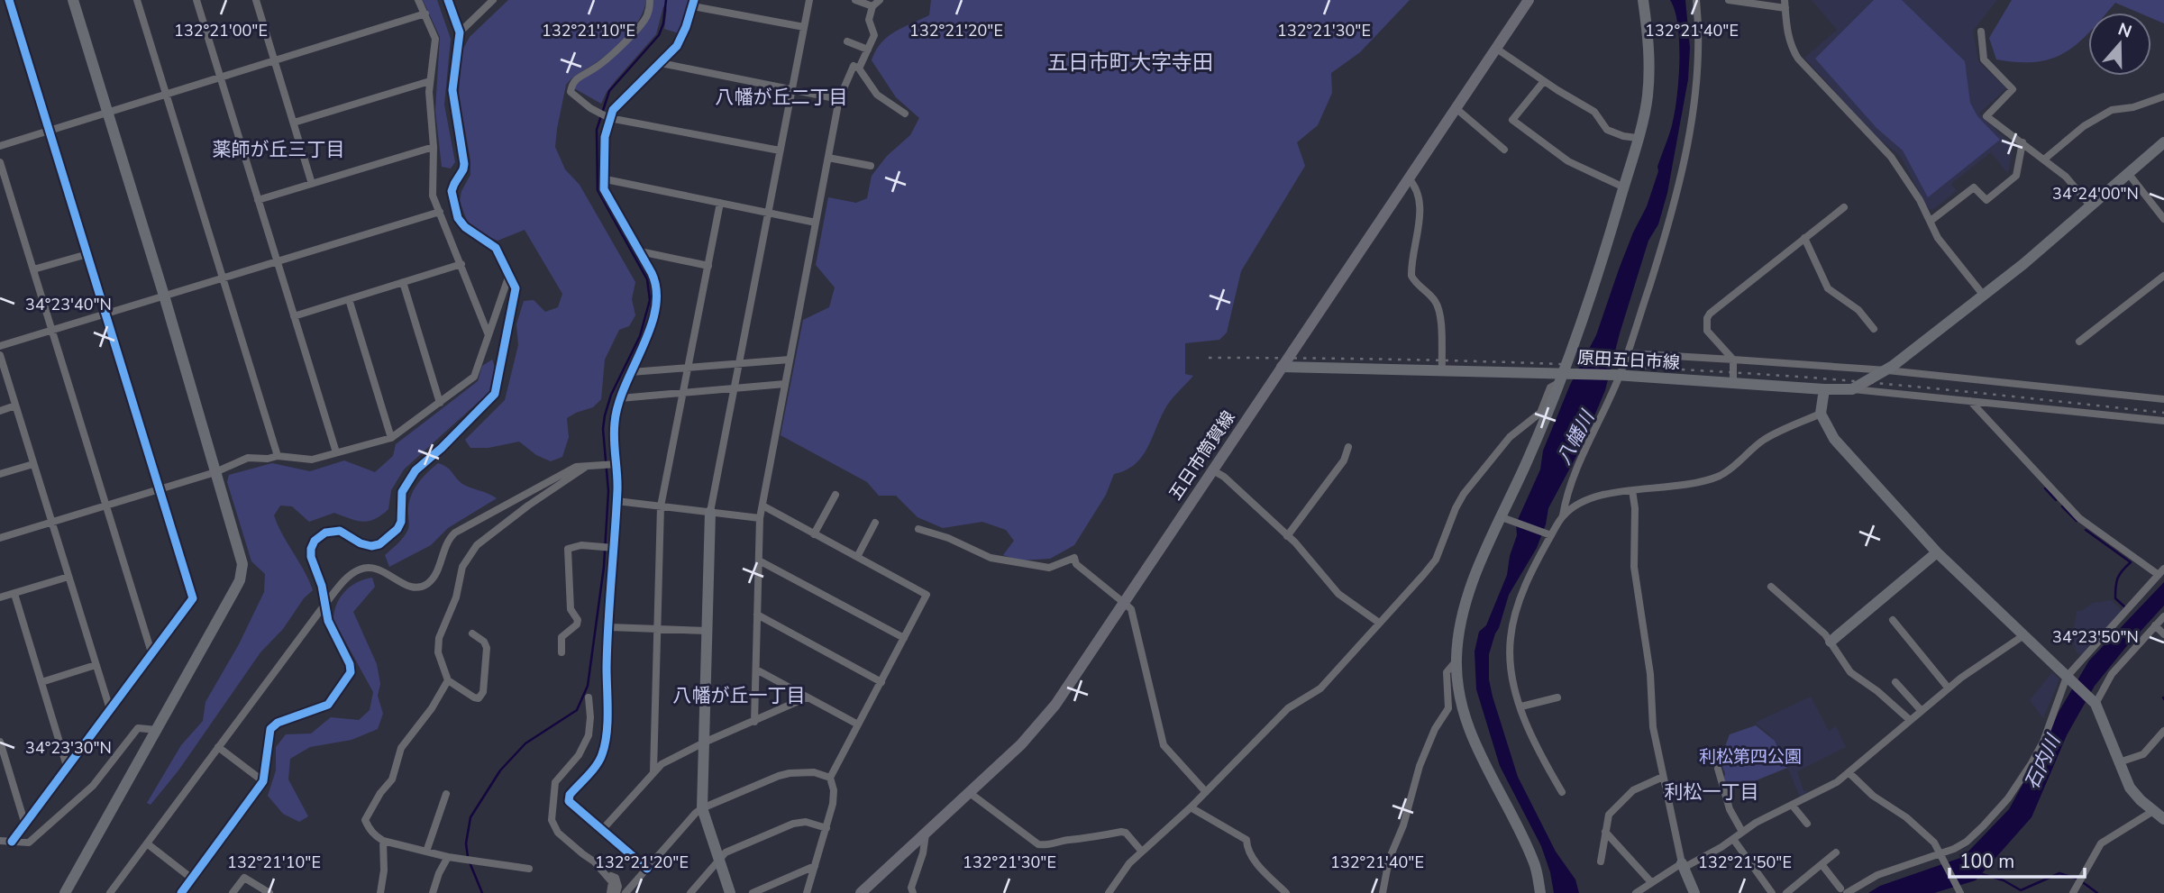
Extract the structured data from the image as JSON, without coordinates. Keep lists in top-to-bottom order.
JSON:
{
  "streets": {
    "main road": ["五日市筒賀線"],
    "street": ["原田五日市線"]
  },
  "districts": [
    "五日市町大字寺田",
    "八幡が丘二丁目",
    "薬師が丘三丁目",
    "八幡が丘一丁目",
    "利松一丁目"
  ],
  "water": ["八幡川", "石内川"],
  "parks": ["利松第四公園"],
  "scale_bar": "100 m",
  "north": "top",
  "coordinates": [
    "132°21'00\"E",
    "132°21'10\"E",
    "132°21'20\"E",
    "132°21'30\"E",
    "132°21'40\"E",
    "34°24'00\"N",
    "34°23'40\"N",
    "34°23'50\"N",
    "34°23'30\"N",
    "132°21'50\"E"
  ]
}
